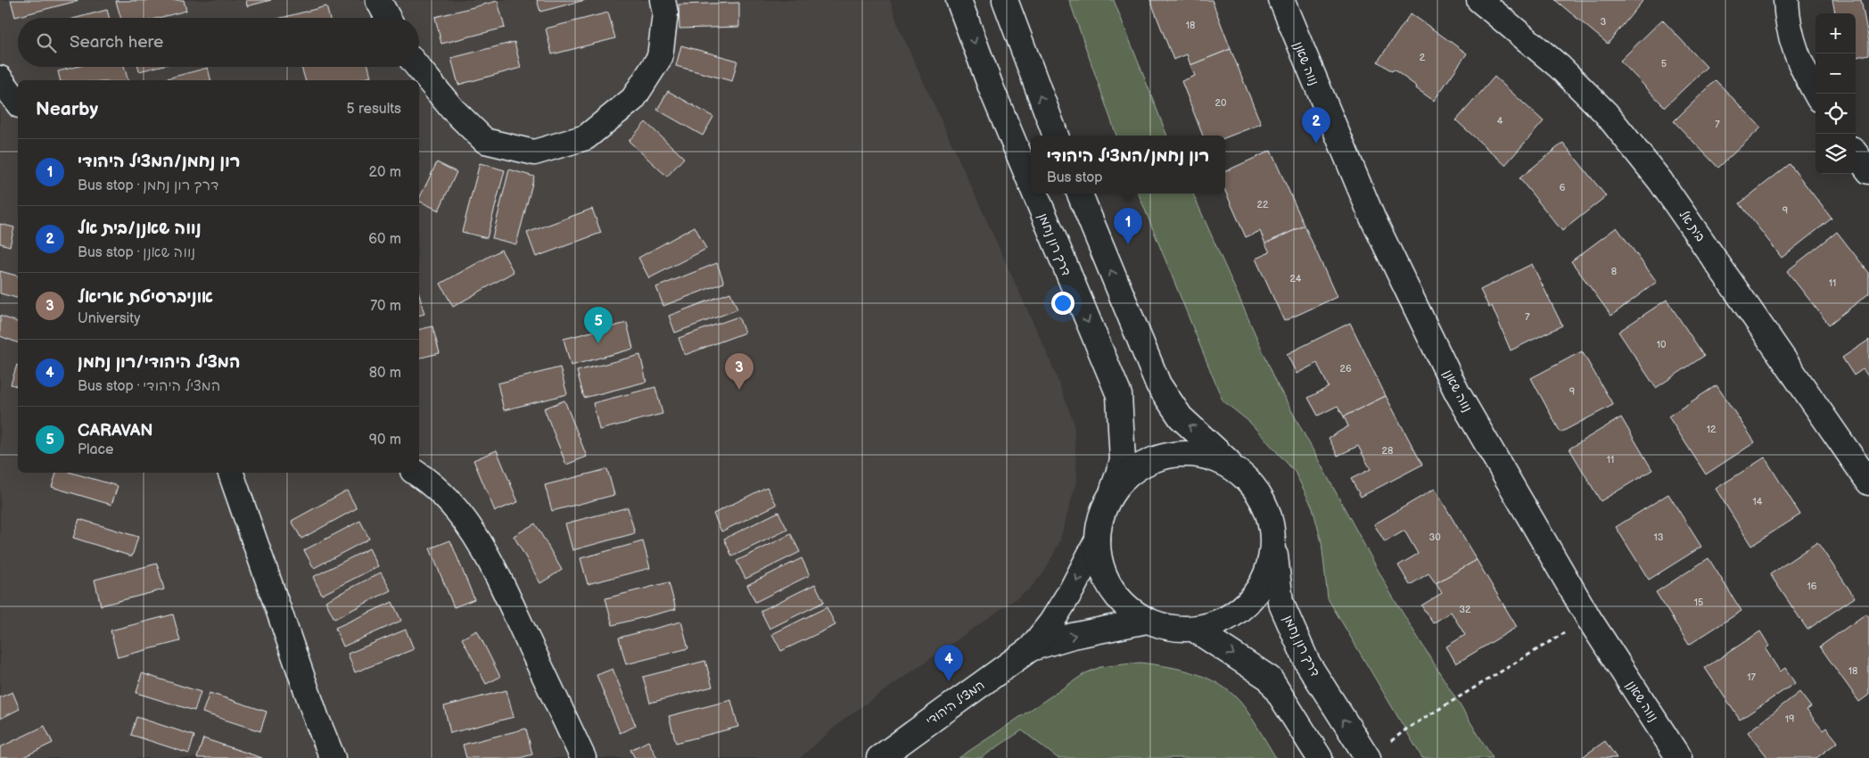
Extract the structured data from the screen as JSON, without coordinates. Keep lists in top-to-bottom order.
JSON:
{
  "streets": {
    "street": [
      "נווה שאנן",
      "בית אל",
      "דרך רון נחמן",
      "המציל היהודי"
    ]
  },
  "house_numbers": [
    "3",
    "18",
    "2",
    "5",
    "20",
    "4",
    "7",
    "6",
    "22",
    "9",
    "8",
    "24",
    "11",
    "7",
    "10",
    "26",
    "9",
    "12",
    "28",
    "11",
    "14",
    "30",
    "13",
    "16",
    "15",
    "32",
    "18",
    "17",
    "19"
  ],
  "page": {
    "map_buttons": ["+", "−"],
    "search": "Search here",
    "heading": ["Nearby", "5 results"],
    "pins": [
      "2",
      "1",
      "5",
      "3",
      "4"
    ],
    "popup": ["רון נחמן/המציל היהודי", "Bus stop"],
    "list": [
      {
        "mark": "1",
        "name": "רון נחמן/המציל היהודי",
        "note": "Bus stop · דרך רון נחמן",
        "value": "20 m"
      },
      {
        "mark": "2",
        "name": "נווה שאנן/בית אל",
        "note": "Bus stop · נווה שאנן",
        "value": "60 m"
      },
      {
        "mark": "3",
        "name": "אוניברסיטת אריאל",
        "note": "University",
        "value": "70 m"
      },
      {
        "mark": "4",
        "name": "המציל היהודי/רון נחמן",
        "note": "Bus stop · המציל היהודי",
        "value": "80 m"
      },
      {
        "mark": "5",
        "name": "CARAVAN",
        "note": "Place",
        "value": "90 m"
      }
    ]
  }
}
